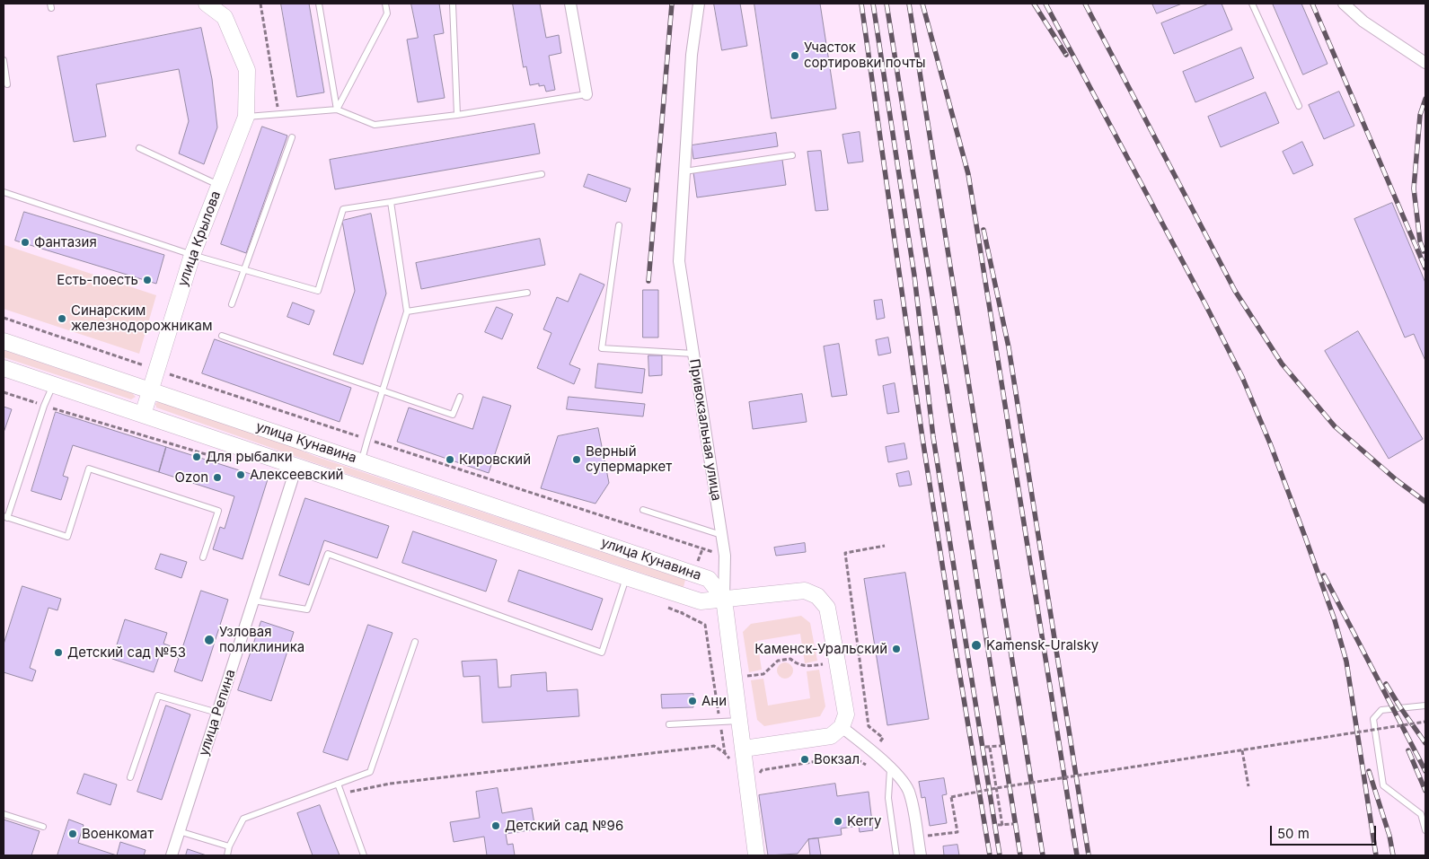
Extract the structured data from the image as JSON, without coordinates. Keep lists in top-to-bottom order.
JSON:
{
  "streets": {
    "street": [
      "улица Крылова",
      "Привокзальная улица",
      "улица Кунавина",
      "улица Репина"
    ]
  },
  "crossings": [
    ["улица Крылова", "улица Кунавина"],
    ["Привокзальная улица", "улица Кунавина"],
    ["улица Кунавина", "улица Репина"]
  ],
  "places": [
    "Участок сортировки почты",
    "Фантазия",
    "Есть-поесть",
    "Синарским железнодорожникам",
    "Для рыбалки",
    "Кировский",
    "Верный супермаркет",
    "Алексеевский",
    "Ozon",
    "Узловая поликлиника",
    "Kamensk-Uralsky",
    "Каменск-Уральский",
    "Детский сад №53",
    "Ани",
    "Вокзал",
    "Kerry",
    "Детский сад №96",
    "Военкомат"
  ],
  "scale_bar": "50 m"
}
